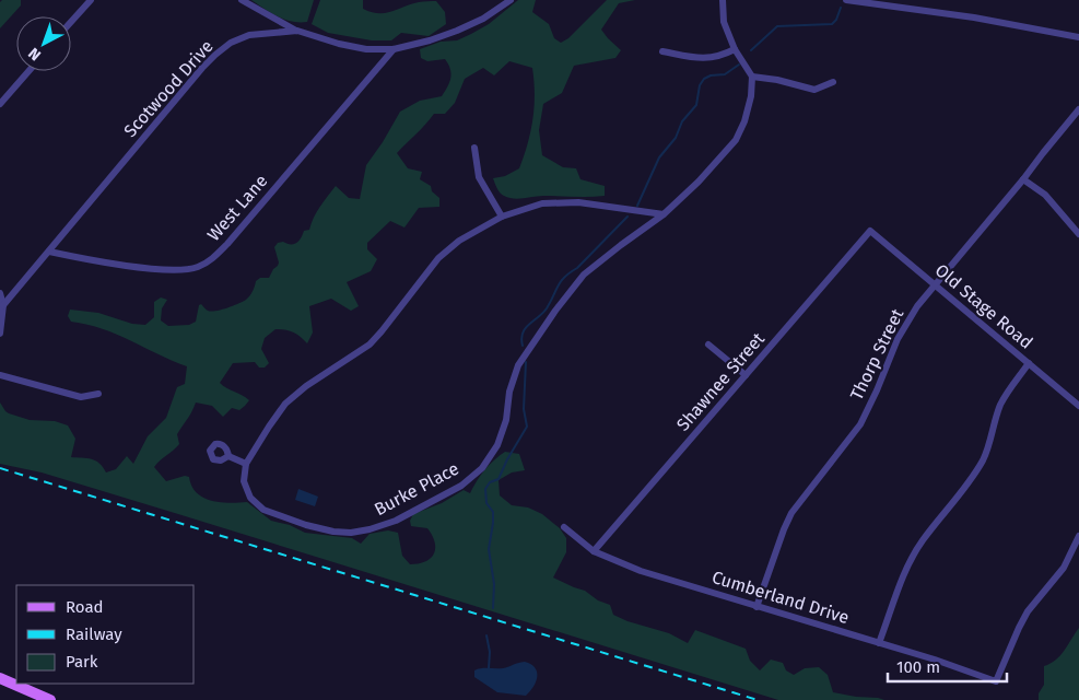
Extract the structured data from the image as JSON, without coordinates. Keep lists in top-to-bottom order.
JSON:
{
  "streets": {
    "street": [
      "Scotwood Drive",
      "West Lane",
      "Old Stage Road",
      "Thorp Street",
      "Shawnee Street",
      "Burke Place",
      "Cumberland Drive"
    ]
  },
  "crossings": [
    ["Scotwood Drive", "West Lane"],
    ["Old Stage Road", "Thorp Street"],
    ["Old Stage Road", "Shawnee Street"],
    ["Thorp Street", "Cumberland Drive"],
    ["Shawnee Street", "Cumberland Drive"]
  ],
  "legend": ["Road", "Railway", "Park"],
  "scale_bar": "100 m",
  "north": "bottom left"
}
